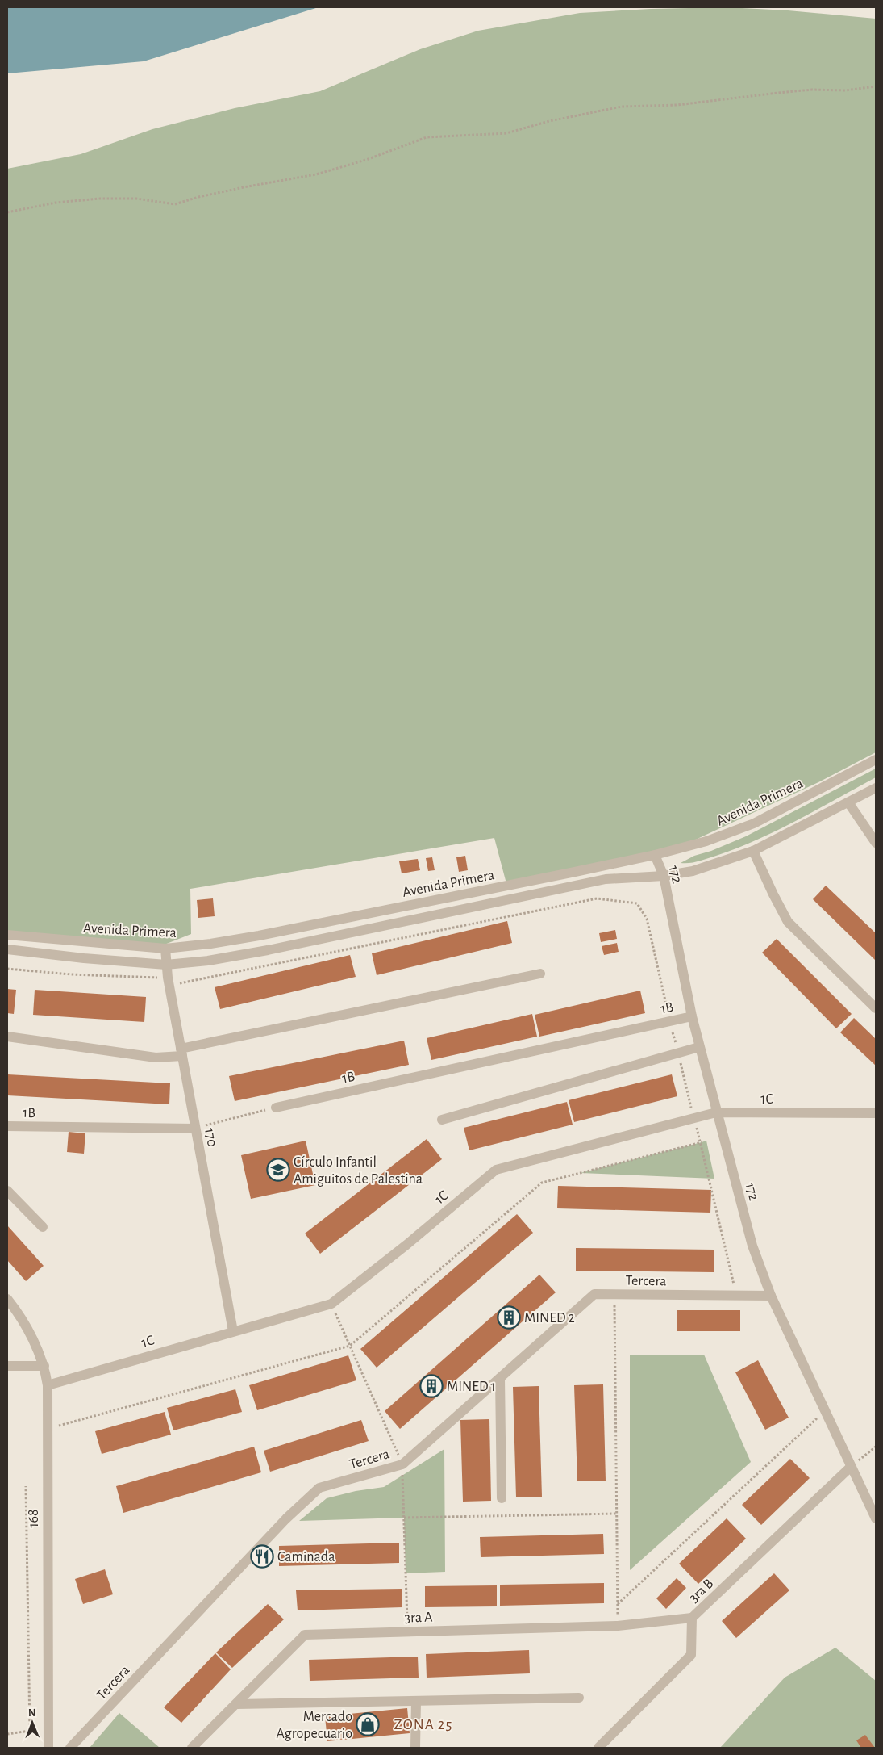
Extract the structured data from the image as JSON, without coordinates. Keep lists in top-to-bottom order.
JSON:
{
  "streets": {
    "street": [
      "Avenida Primera",
      "172",
      "1B",
      "1C",
      "170",
      "Tercera",
      "168",
      "3ra B",
      "3ra A"
    ]
  },
  "crossings": [
    ["Avenida Primera", "172"],
    ["Avenida Primera", "170"],
    ["172", "1B"],
    ["172", "1C"],
    ["172", "Tercera"],
    ["172", "3ra B"],
    ["1B", "170"],
    ["1C", "170"],
    ["1C", "168"],
    ["3ra B", "3ra A"]
  ],
  "districts": ["ZONA 25"],
  "places": {
    "school or university": ["Círculo Infantil Amiguitos de Palestina"],
    "building": ["MINED 2", "MINED 1"],
    "restaurant": ["Caminada"],
    "shop": ["Mercado Agropecuario"]
  },
  "north": "top"
}
